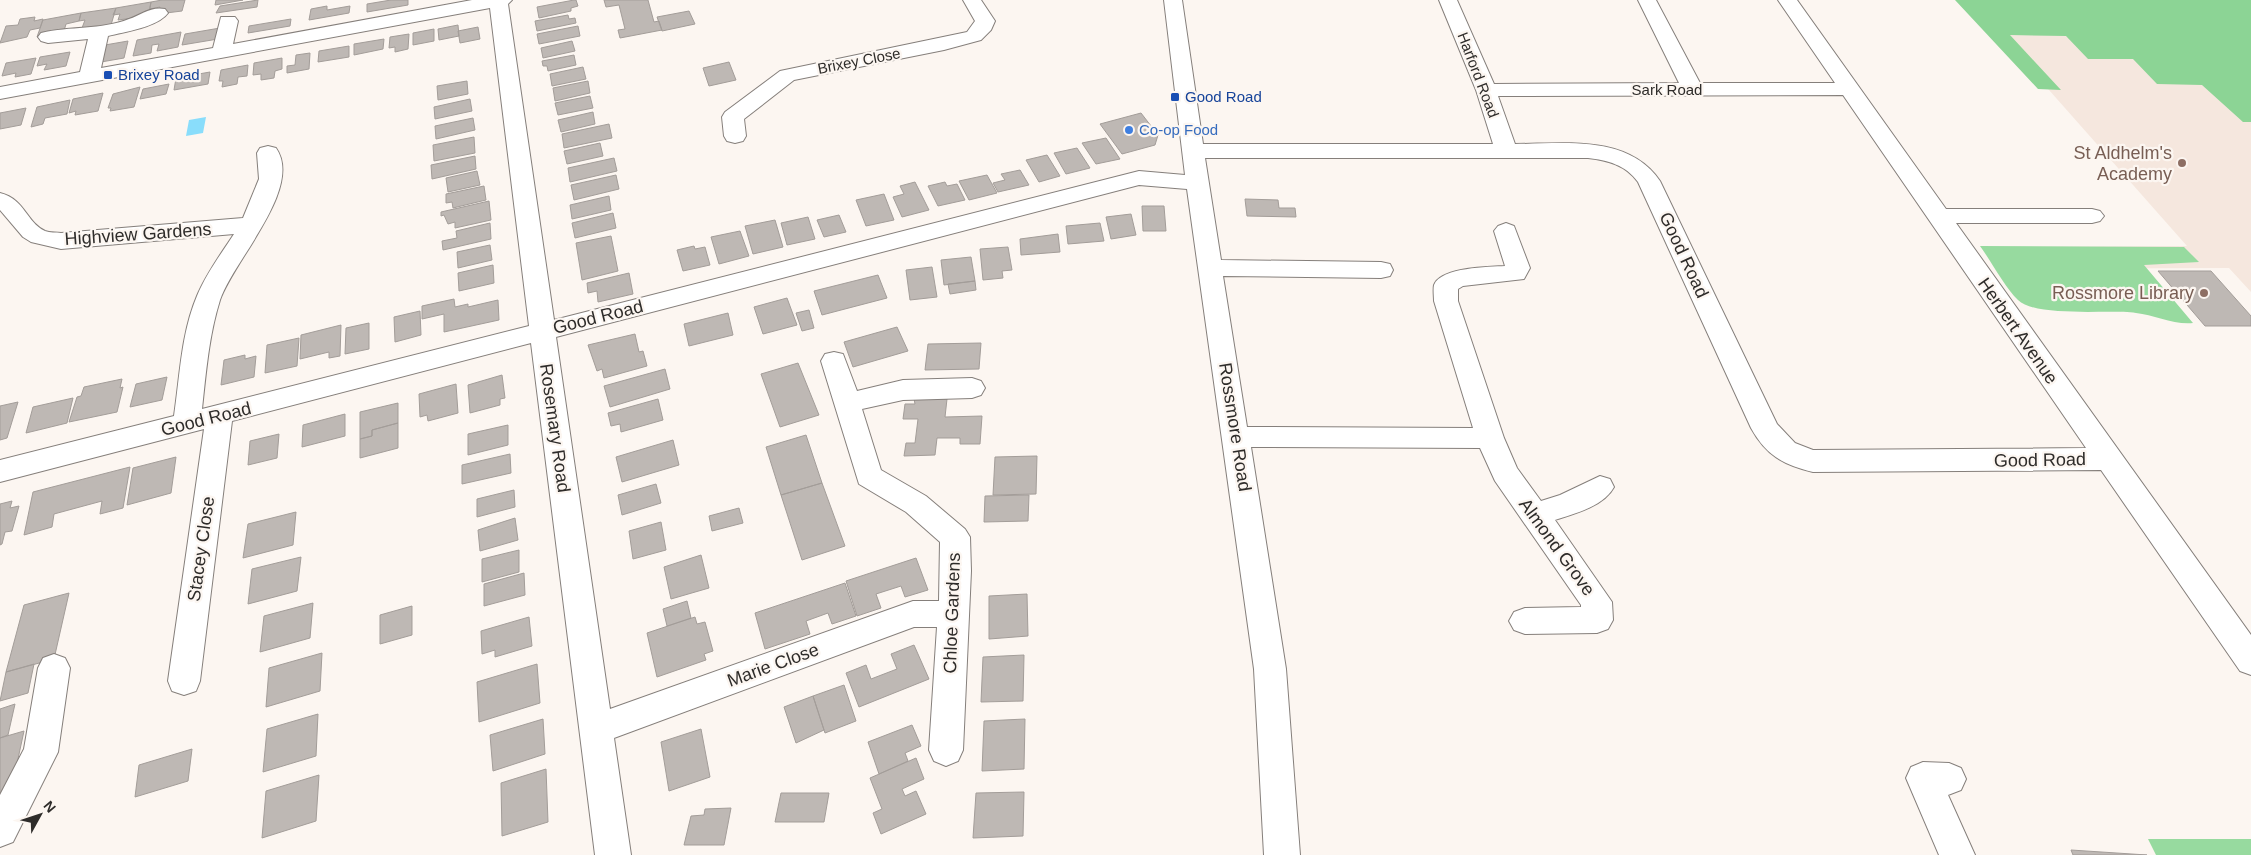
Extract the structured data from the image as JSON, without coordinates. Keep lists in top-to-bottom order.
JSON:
{
  "streets": {
    "street": [
      "Brixey Close",
      "Harford Road",
      "Sark Road",
      "Highview Gardens",
      "Good Road",
      "Herbert Avenue",
      "Rossmore Road",
      "Rosemary Road",
      "Almond Grove",
      "Stacey Close",
      "Chloe Gardens",
      "Marie Close"
    ]
  },
  "crossings": [
    ["Harford Road", "Sark Road"],
    ["Harford Road", "Good Road"],
    ["Sark Road", "Herbert Avenue"],
    ["Highview Gardens", "Good Road"],
    ["Good Road", "Herbert Avenue"],
    ["Good Road", "Rossmore Road"],
    ["Good Road", "Rosemary Road"],
    ["Good Road", "Stacey Close"],
    ["Rosemary Road", "Marie Close"],
    ["Chloe Gardens", "Marie Close"]
  ],
  "places": {
    "transit": ["Brixey Road", "Good Road"],
    "other": ["Co-op Food", "St Aldhelm's Academy", "Rossmore Library"]
  },
  "north": "top right"
}
